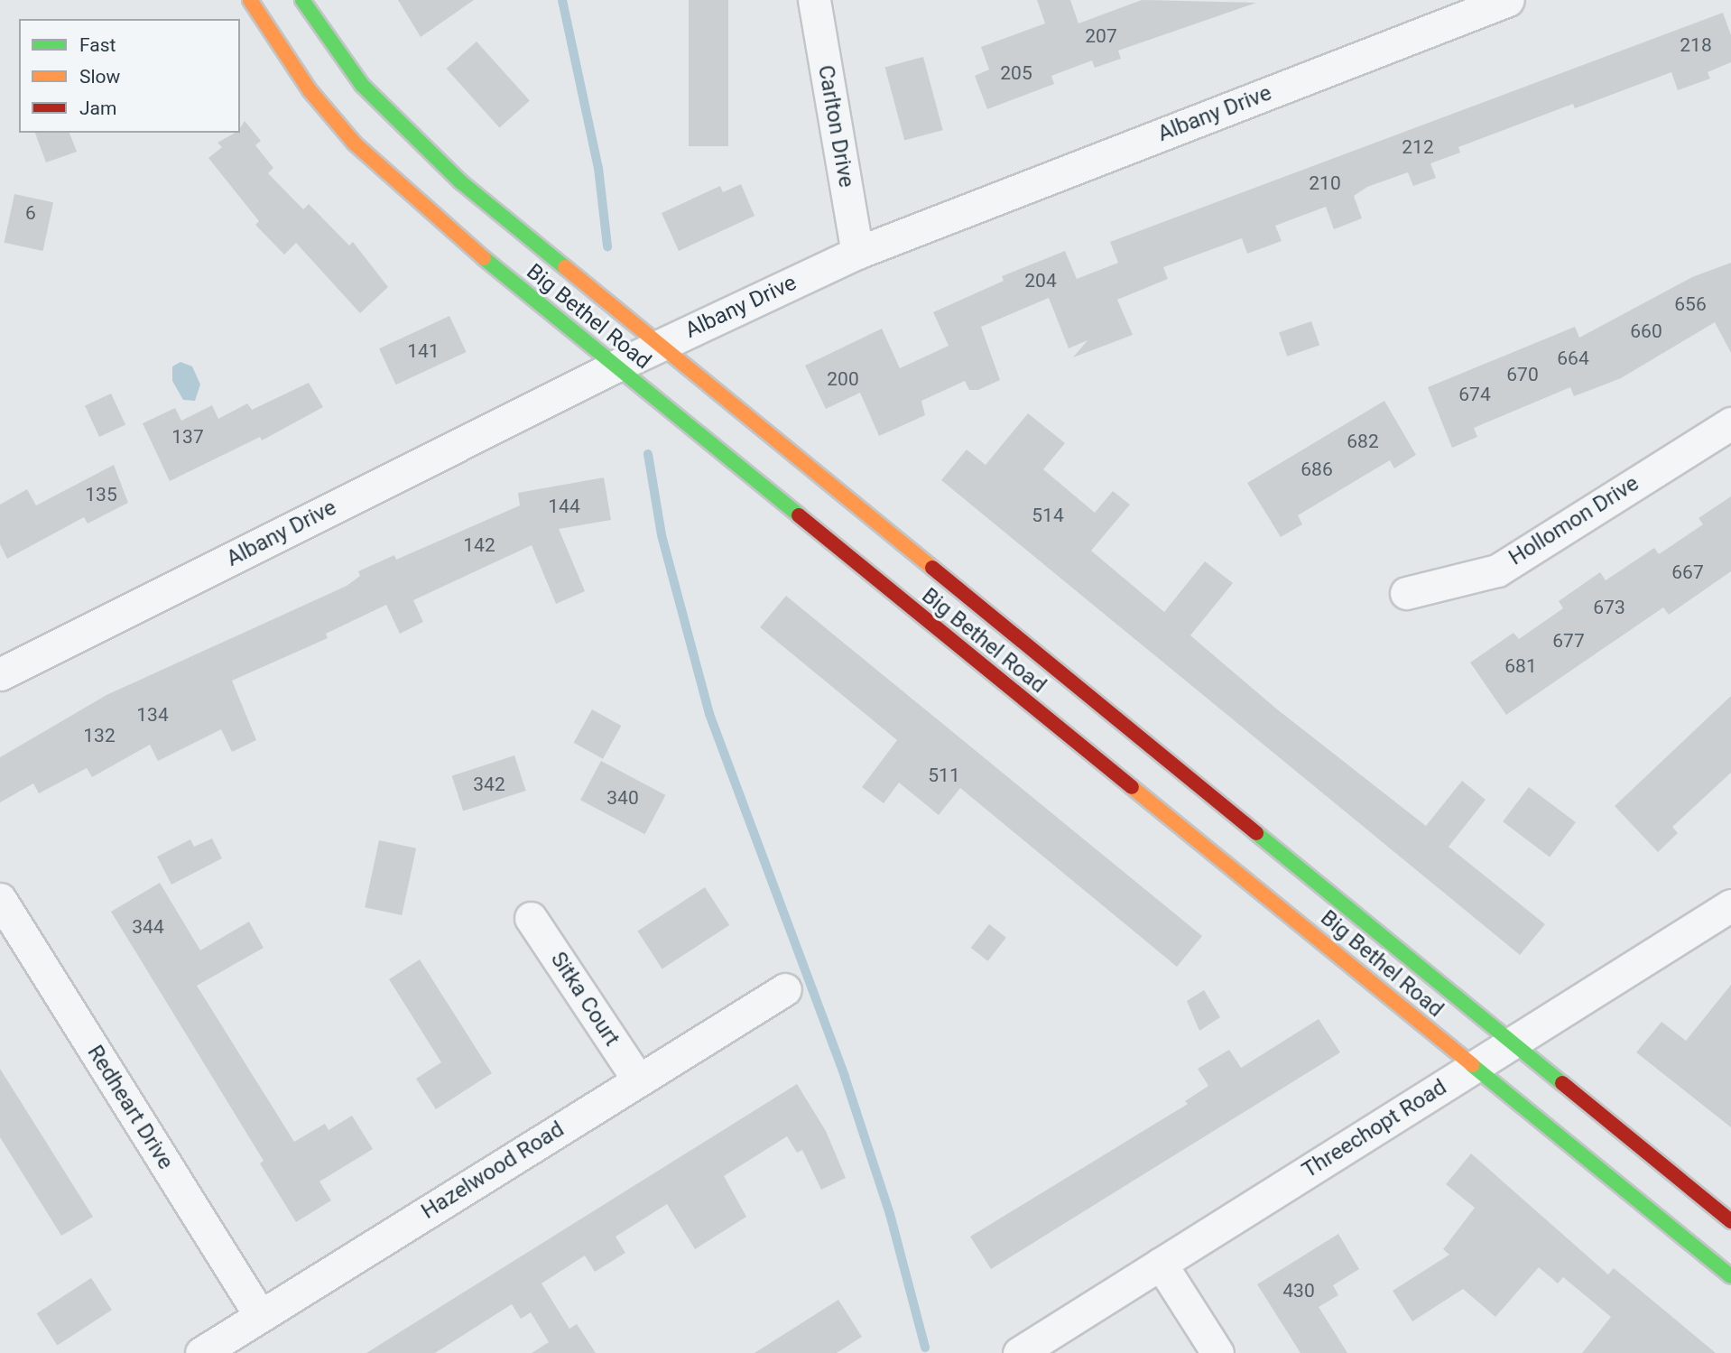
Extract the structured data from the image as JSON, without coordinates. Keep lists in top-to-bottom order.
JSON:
{
  "streets": {
    "main road": ["Big Bethel Road"],
    "street": [
      "Albany Drive",
      "Carlton Drive",
      "Hollomon Drive",
      "Sitka Court",
      "Redheart Drive",
      "Threechopt Road",
      "Hazelwood Road"
    ]
  },
  "crossings": [
    ["Albany Drive", "Carlton Drive"],
    ["Albany Drive", "Big Bethel Road"],
    ["Big Bethel Road", "Threechopt Road"],
    ["Sitka Court", "Hazelwood Road"],
    ["Redheart Drive", "Hazelwood Road"]
  ],
  "house_numbers": [
    "207",
    "218",
    "205",
    "212",
    "210",
    "6",
    "204",
    "656",
    "660",
    "141",
    "664",
    "670",
    "200",
    "674",
    "137",
    "682",
    "686",
    "135",
    "144",
    "514",
    "142",
    "667",
    "673",
    "677",
    "681",
    "134",
    "132",
    "511",
    "342",
    "340",
    "344",
    "430"
  ],
  "legend": ["Fast", "Slow", "Jam"]
}
